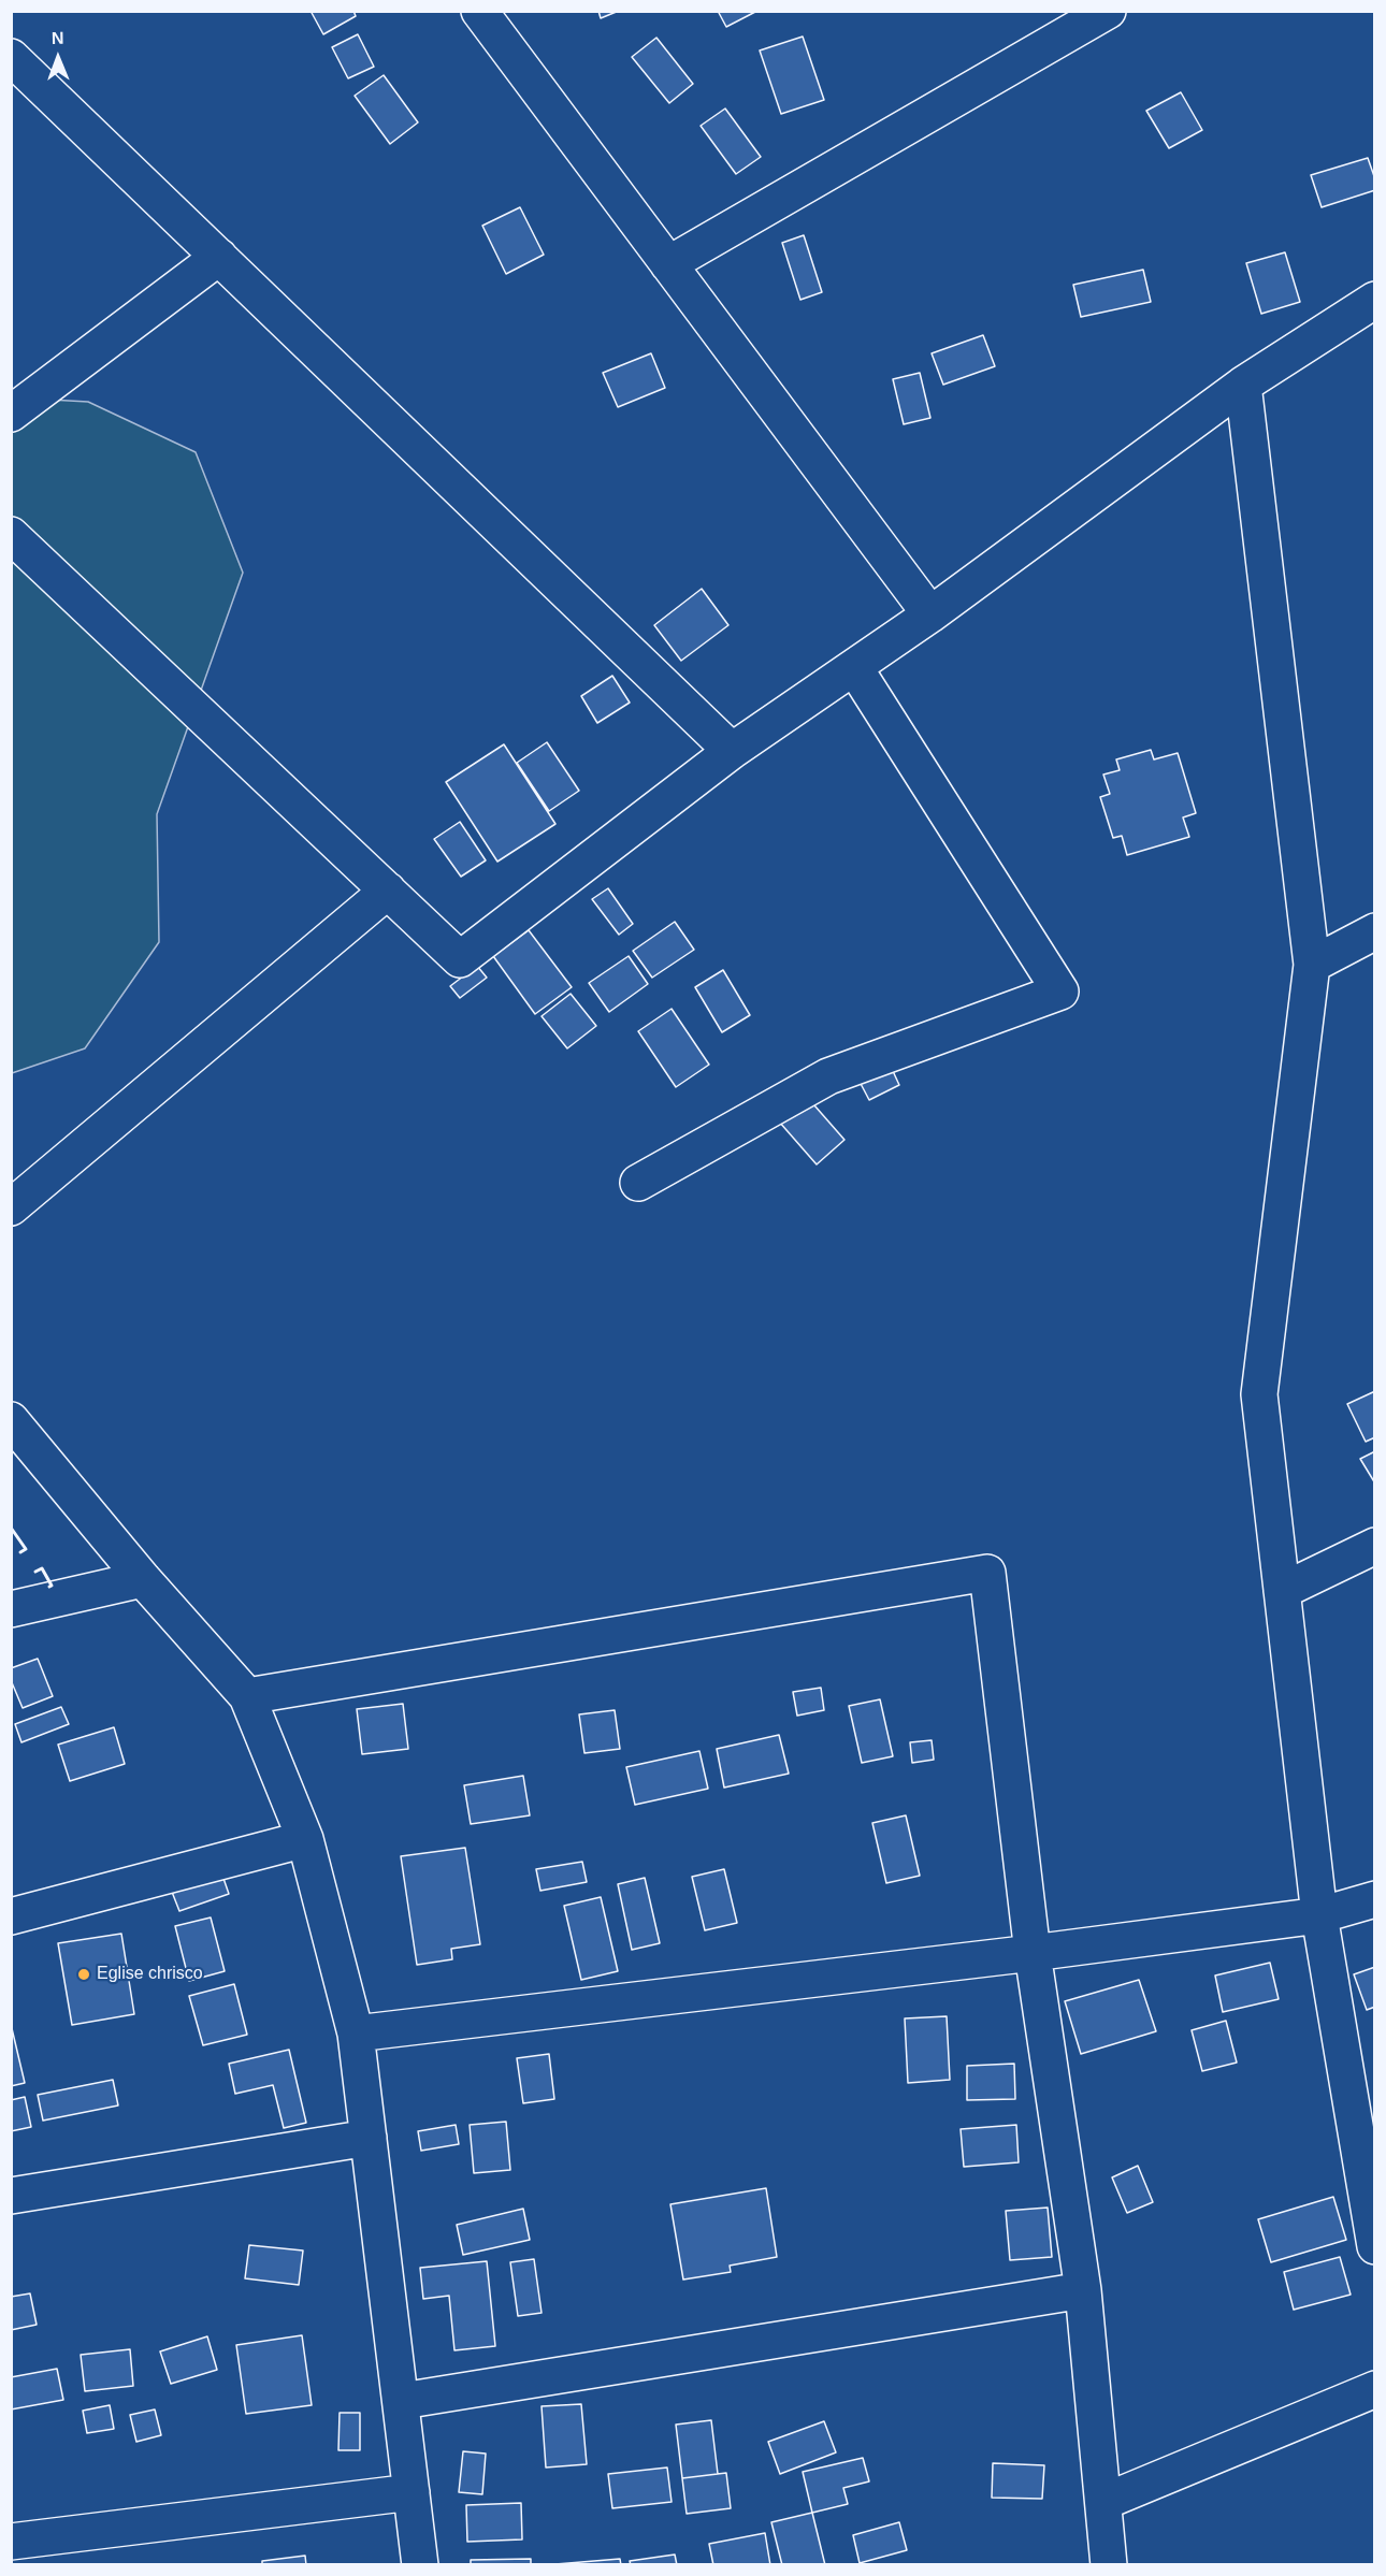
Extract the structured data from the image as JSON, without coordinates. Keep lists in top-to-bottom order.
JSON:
{
  "places": ["Eglise chrisco"],
  "north": "top"
}
